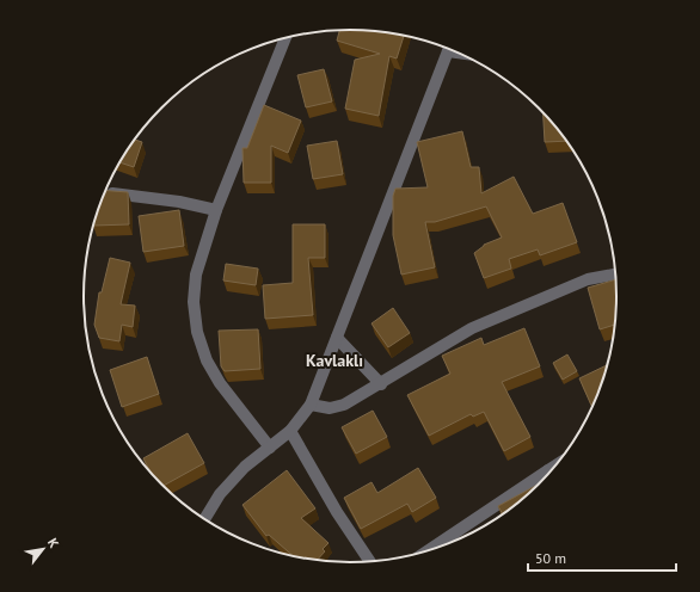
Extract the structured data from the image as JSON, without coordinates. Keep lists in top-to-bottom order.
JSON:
{
  "districts": ["Kavlaklı"],
  "scale_bar": "50 m",
  "north": "top right"
}
